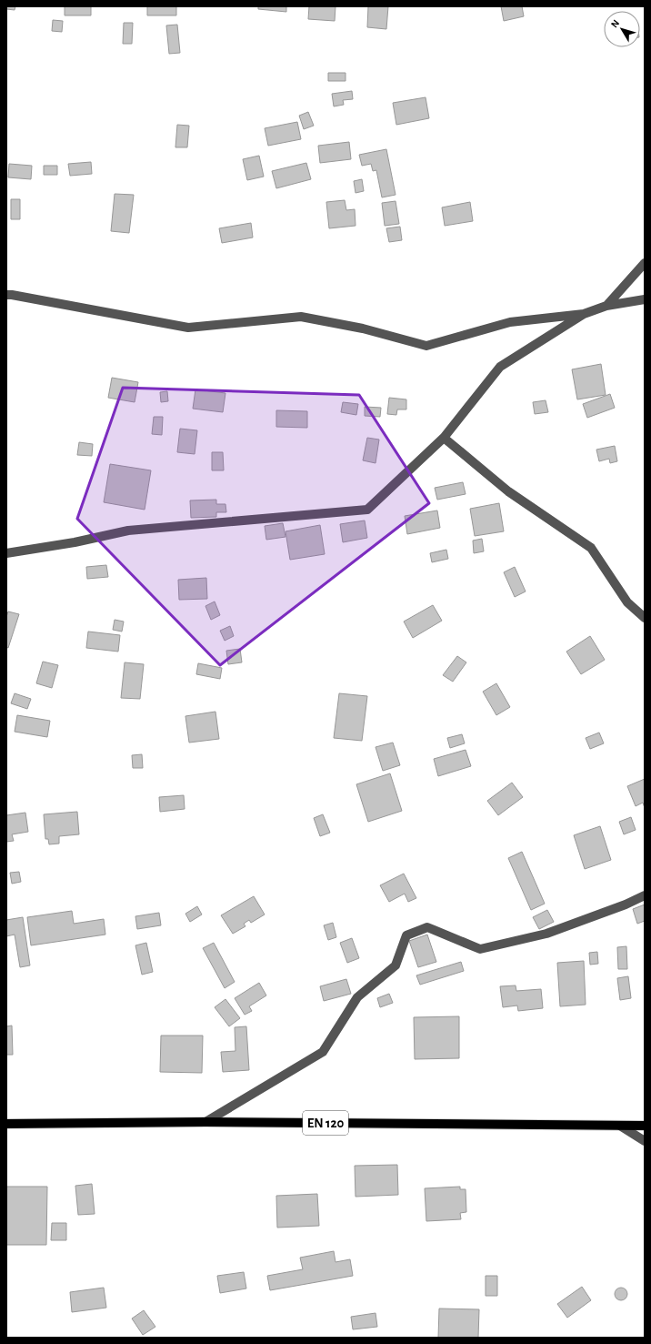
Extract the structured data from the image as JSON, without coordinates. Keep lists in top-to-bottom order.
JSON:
{
  "streets": {
    "main road": ["EN 120"]
  },
  "north": "top left"
}
